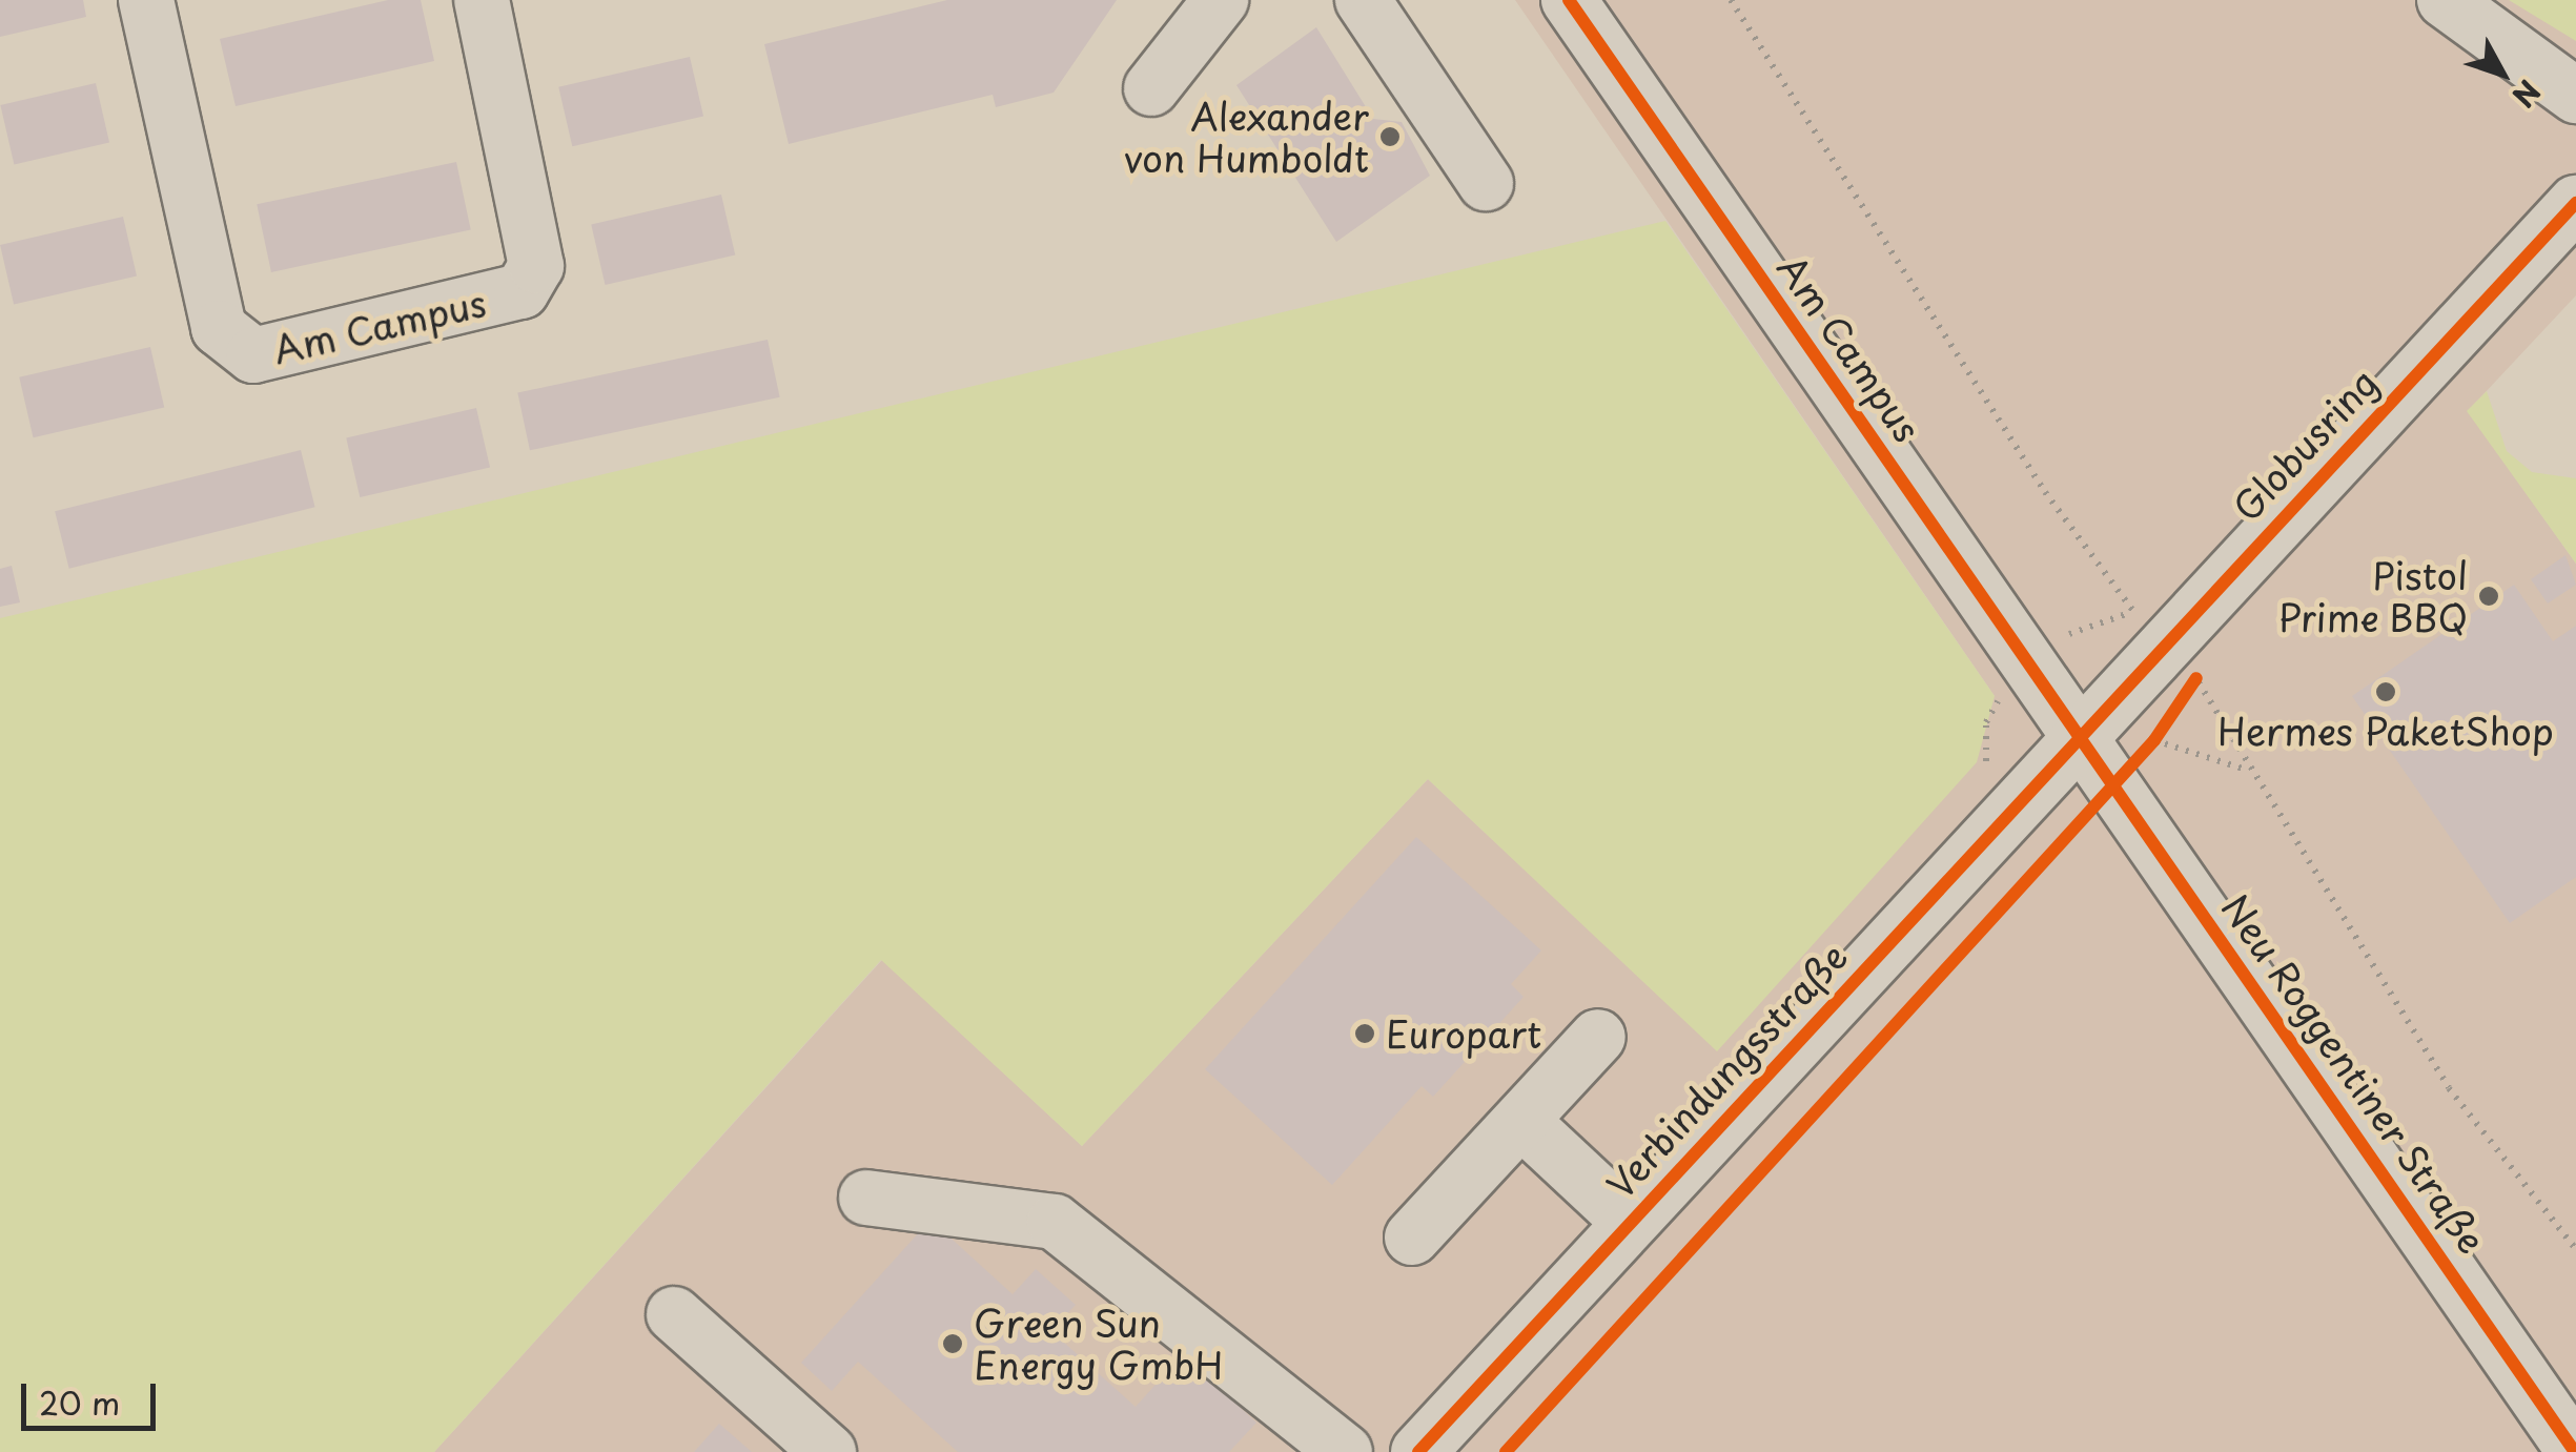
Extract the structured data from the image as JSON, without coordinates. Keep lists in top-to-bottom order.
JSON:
{
  "streets": {
    "street": [
      "Am Campus",
      "Globusring",
      "Verbindungsstraße",
      "Neu Roggentiner Straße"
    ]
  },
  "crossings": [
    ["Am Campus", "Globusring"],
    ["Am Campus", "Verbindungsstraße"],
    ["Am Campus", "Neu Roggentiner Straße"],
    ["Globusring", "Verbindungsstraße"],
    ["Globusring", "Neu Roggentiner Straße"],
    ["Verbindungsstraße", "Neu Roggentiner Straße"]
  ],
  "places": [
    "Alexander von Humboldt",
    "Pistol Prime BBQ",
    "Hermes PaketShop",
    "Europart",
    "Green Sun Energy GmbH"
  ],
  "scale_bar": "20 m",
  "north": "bottom right"
}
